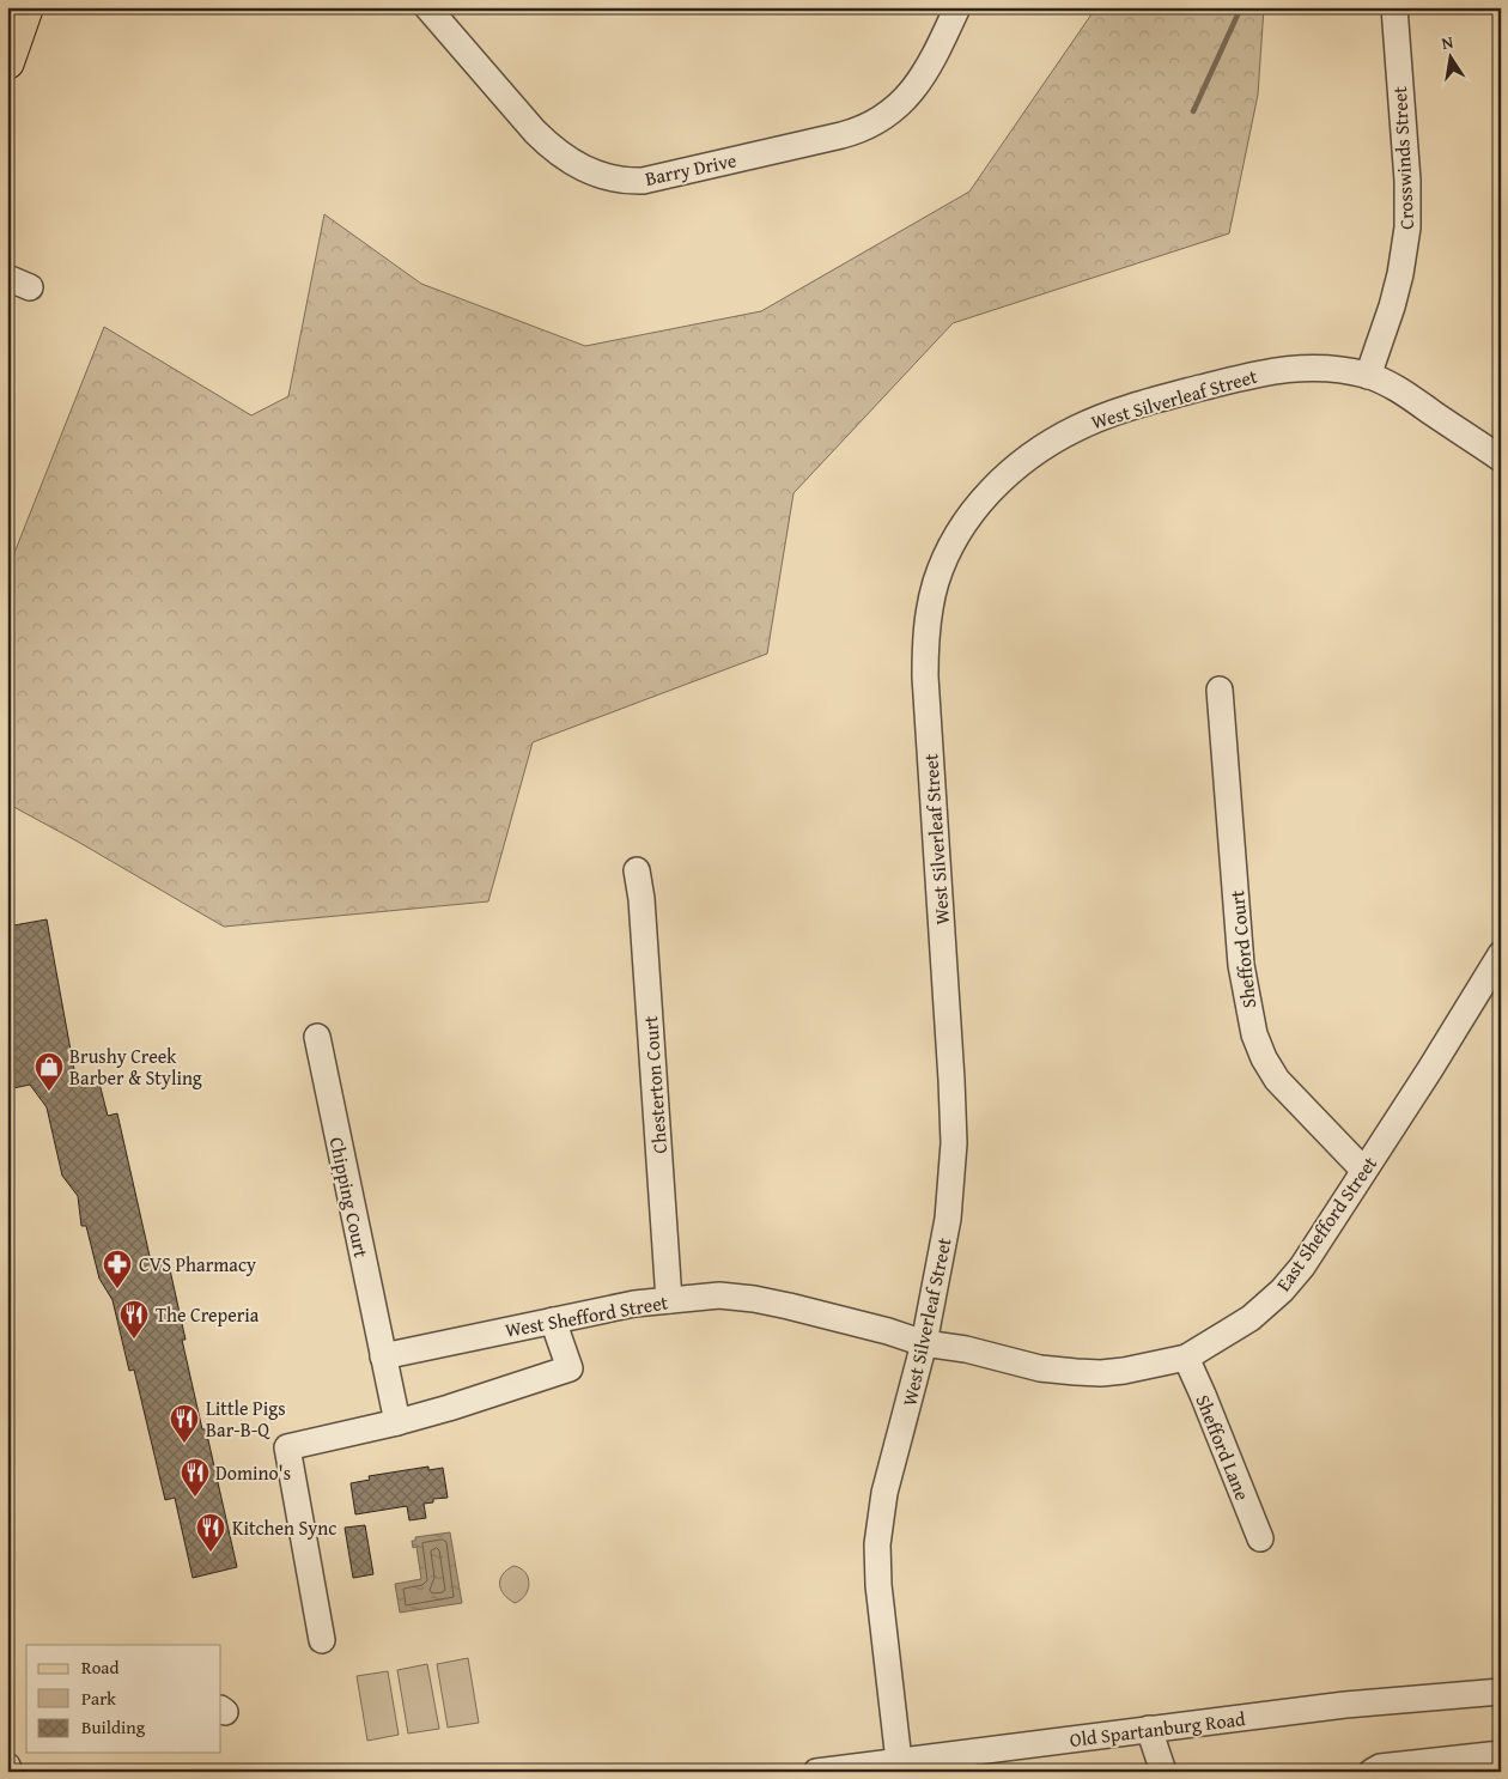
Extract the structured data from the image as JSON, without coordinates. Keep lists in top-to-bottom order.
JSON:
{
  "streets": {
    "street": [
      "Crosswinds Street",
      "Barry Drive",
      "West Silverleaf Street",
      "Shefford Court",
      "Chesterton Court",
      "Chipping Court",
      "East Shefford Street",
      "West Shefford Street",
      "Shefford Lane",
      "Old Spartanburg Road"
    ]
  },
  "crossings": [
    ["Crosswinds Street", "West Silverleaf Street"],
    ["West Silverleaf Street", "East Shefford Street"],
    ["West Silverleaf Street", "West Shefford Street"],
    ["West Silverleaf Street", "Old Spartanburg Road"],
    ["Shefford Court", "East Shefford Street"],
    ["Chesterton Court", "West Shefford Street"],
    ["Chipping Court", "West Shefford Street"],
    ["East Shefford Street", "West Shefford Street"],
    ["East Shefford Street", "Shefford Lane"]
  ],
  "places": {
    "shop": ["Brushy Creek Barber & Styling"],
    "pharmacy": ["CVS Pharmacy"],
    "restaurant": [
      "The Creperia",
      "Little Pigs Bar-B-Q",
      "Domino's",
      "Kitchen Sync"
    ]
  },
  "legend": ["Road", "Park", "Building"],
  "north": "top"
}
